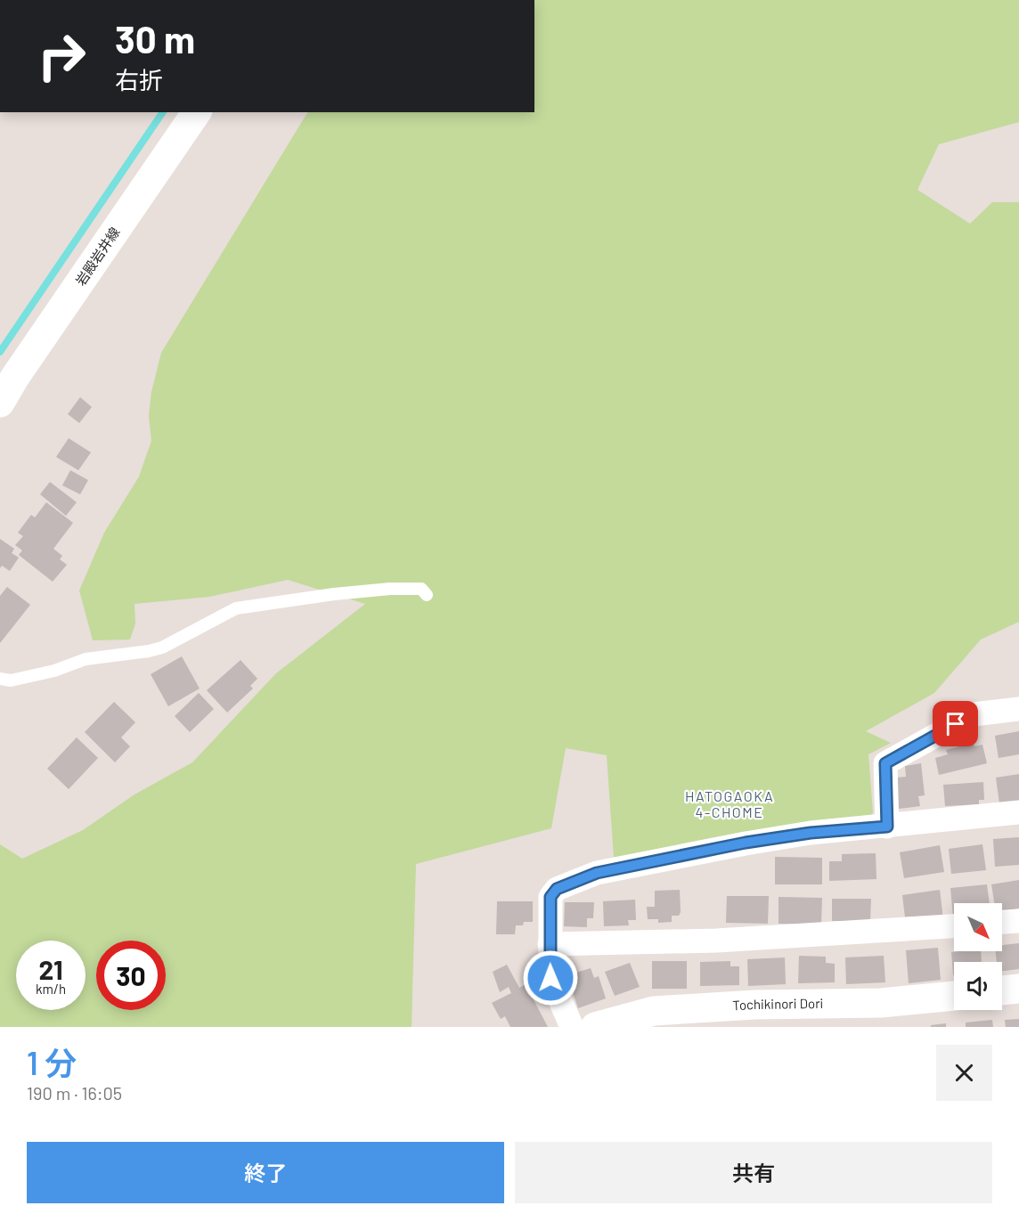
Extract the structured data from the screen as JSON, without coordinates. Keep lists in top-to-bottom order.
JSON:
{
  "streets": {
    "street": ["岩殿岩井線", "Tochikinori Dori"]
  },
  "districts": ["HATOGAOKA 4-CHOME"],
  "north": "bottom right",
  "page": {
    "turn": ["30 m", "右折"],
    "speed": "21 km/h",
    "limit": "30",
    "heading": ["1 分", "190 m · 16:05"],
    "buttons": ["終了", "共有"]
  }
}
